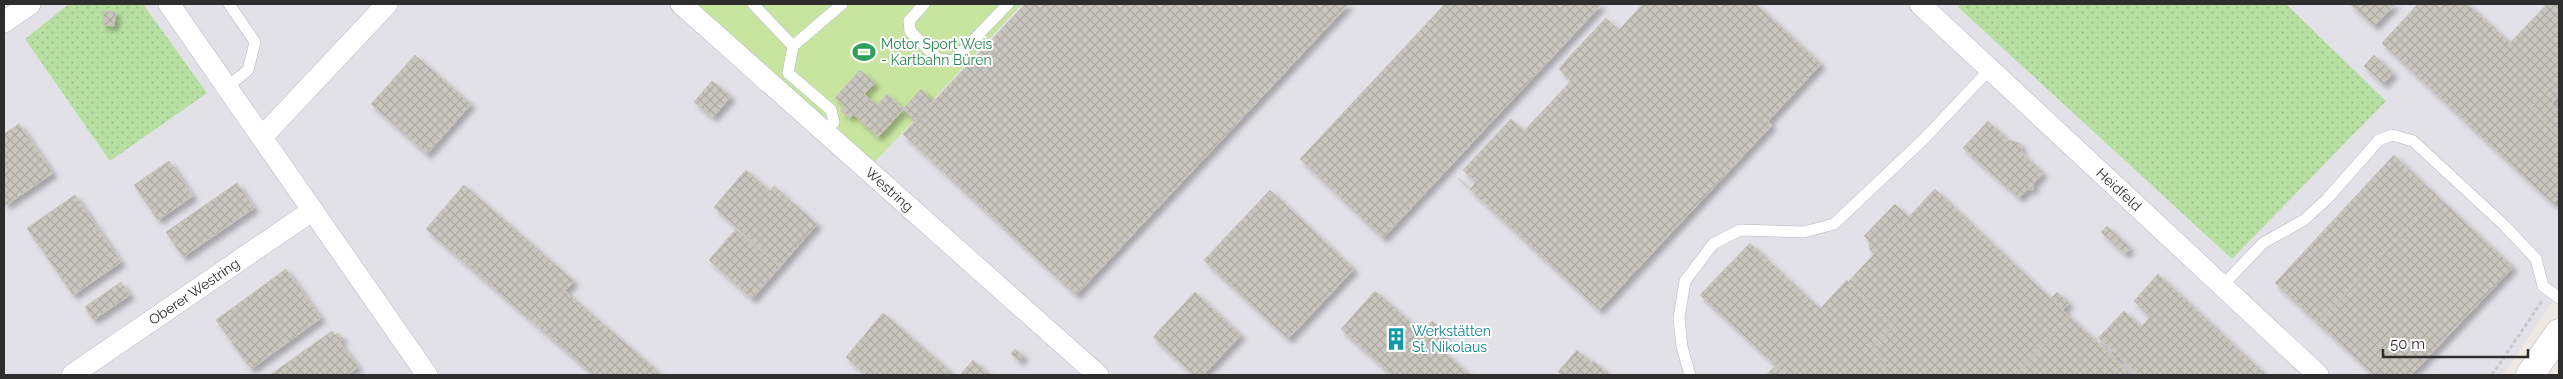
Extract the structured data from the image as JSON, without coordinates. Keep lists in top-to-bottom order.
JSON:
{
  "streets": {
    "street": ["Westring", "Heidfeld", "Oberer Westring"]
  },
  "places": {
    "sports": ["Motor Sport Weis - Kartbahn Büren"],
    "building": ["Werkstätten St. Nikolaus"]
  },
  "scale_bar": "50 m"
}
